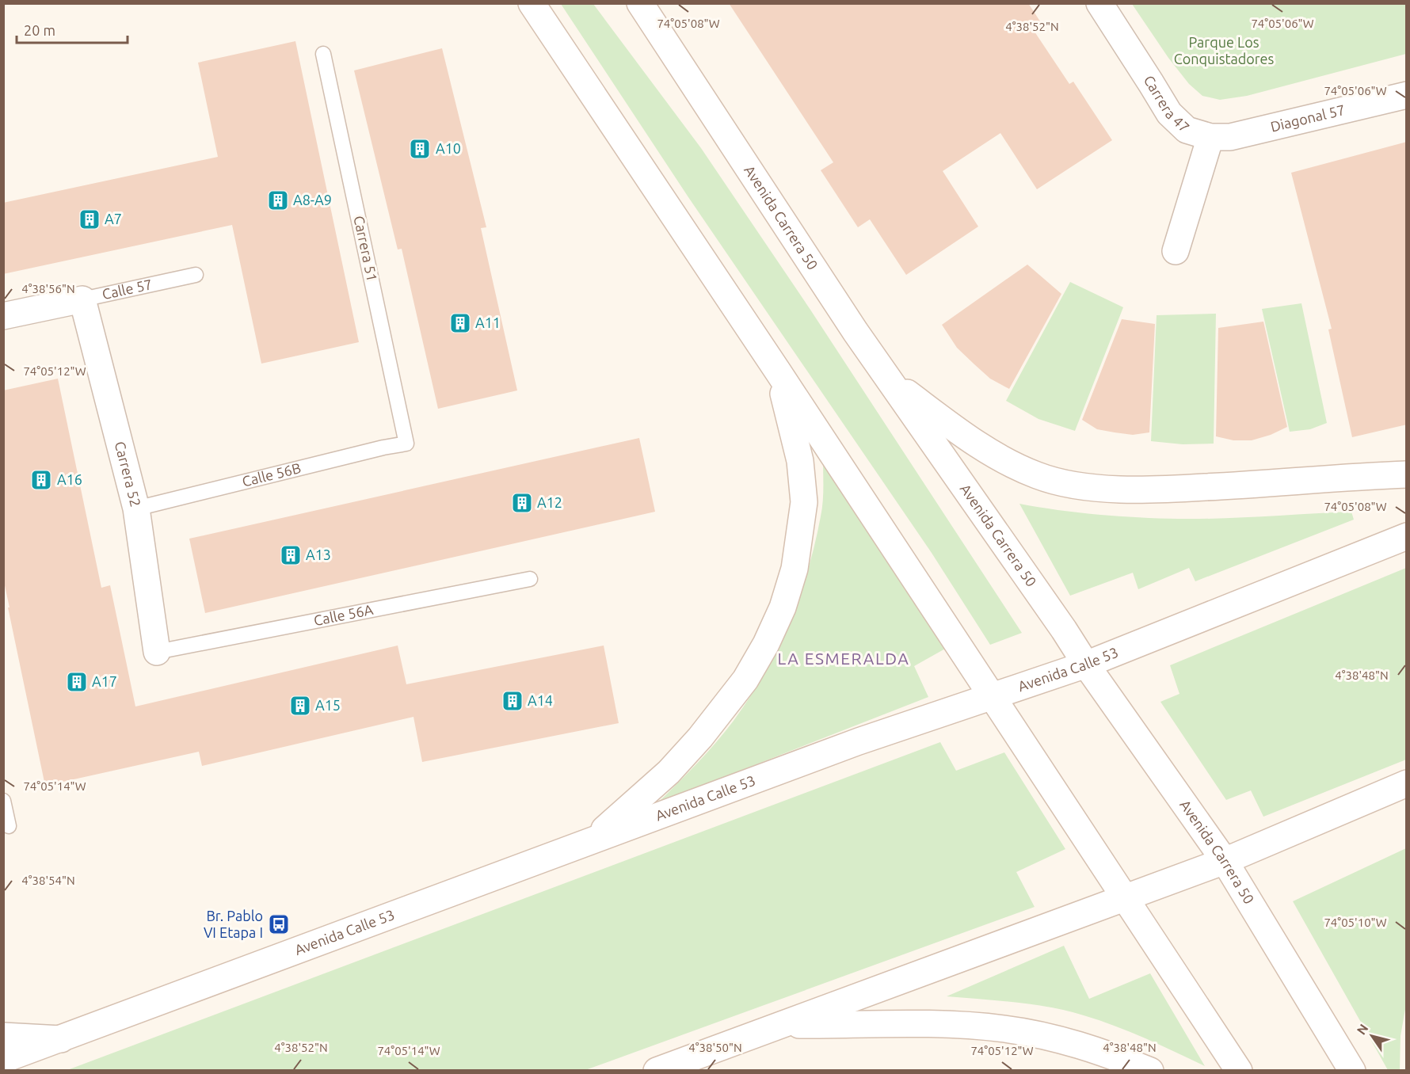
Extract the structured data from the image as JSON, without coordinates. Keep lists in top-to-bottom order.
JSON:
{
  "streets": {
    "main road": [
      "Carrera 47",
      "Diagonal 57",
      "Avenida Carrera 50",
      "Calle 57",
      "Carrera 52",
      "Avenida Calle 53"
    ],
    "lane": ["Carrera 51", "Calle 56B", "Calle 56A"]
  },
  "crossings": [
    ["Carrera 47", "Diagonal 57"],
    ["Avenida Carrera 50", "Avenida Calle 53"],
    ["Carrera 51", "Calle 56B"],
    ["Calle 57", "Carrera 52"],
    ["Carrera 52", "Calle 56B"],
    ["Carrera 52", "Calle 56A"]
  ],
  "districts": ["LA ESMERALDA"],
  "parks": ["Parque Los Conquistadores"],
  "places": {
    "building": [
      "A10",
      "A8-A9",
      "A7",
      "A11",
      "A16",
      "A12",
      "A13",
      "A17",
      "A14",
      "A15"
    ],
    "bus stop": ["Br. Pablo VI Etapa I"]
  },
  "scale_bar": "20 m",
  "north": "top left",
  "coordinates": [
    "74°05'08\"W",
    "74°05'06\"W",
    "4°38'52\"N",
    "4°38'56\"N",
    "74°05'12\"W",
    "4°38'48\"N",
    "74°05'14\"W",
    "4°38'54\"N",
    "74°05'10\"W",
    "4°38'50\"N"
  ]
}
